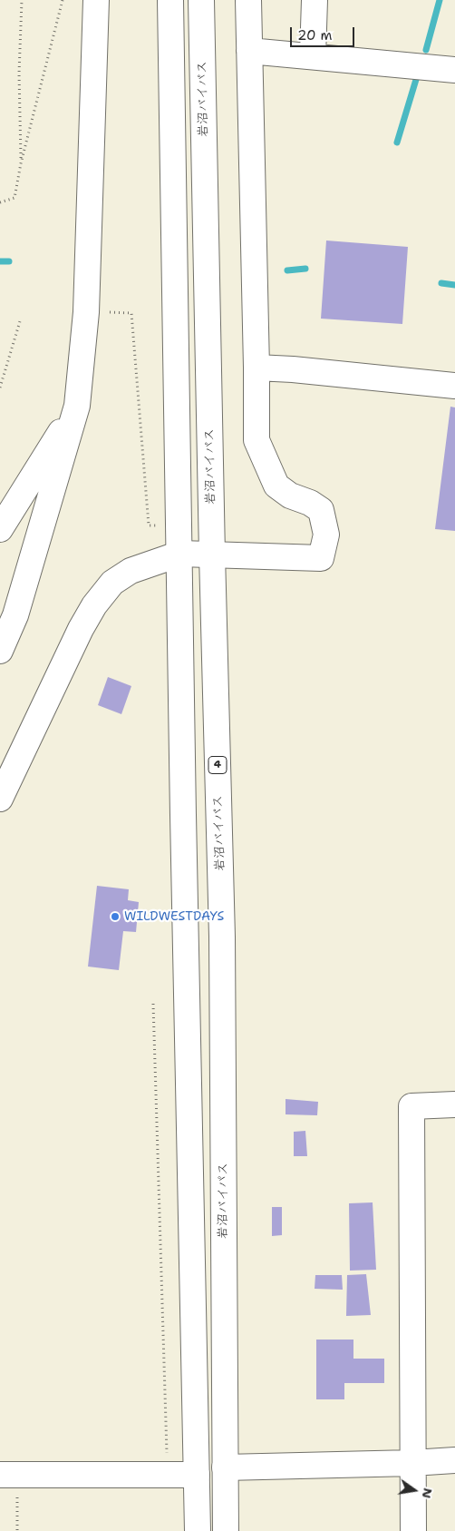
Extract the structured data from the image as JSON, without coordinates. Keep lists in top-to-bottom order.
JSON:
{
  "streets": {
    "main road": ["岩沼バイパス", "4"]
  },
  "places": ["WILDWESTDAYS"],
  "scale_bar": "20 m",
  "north": "right"
}
